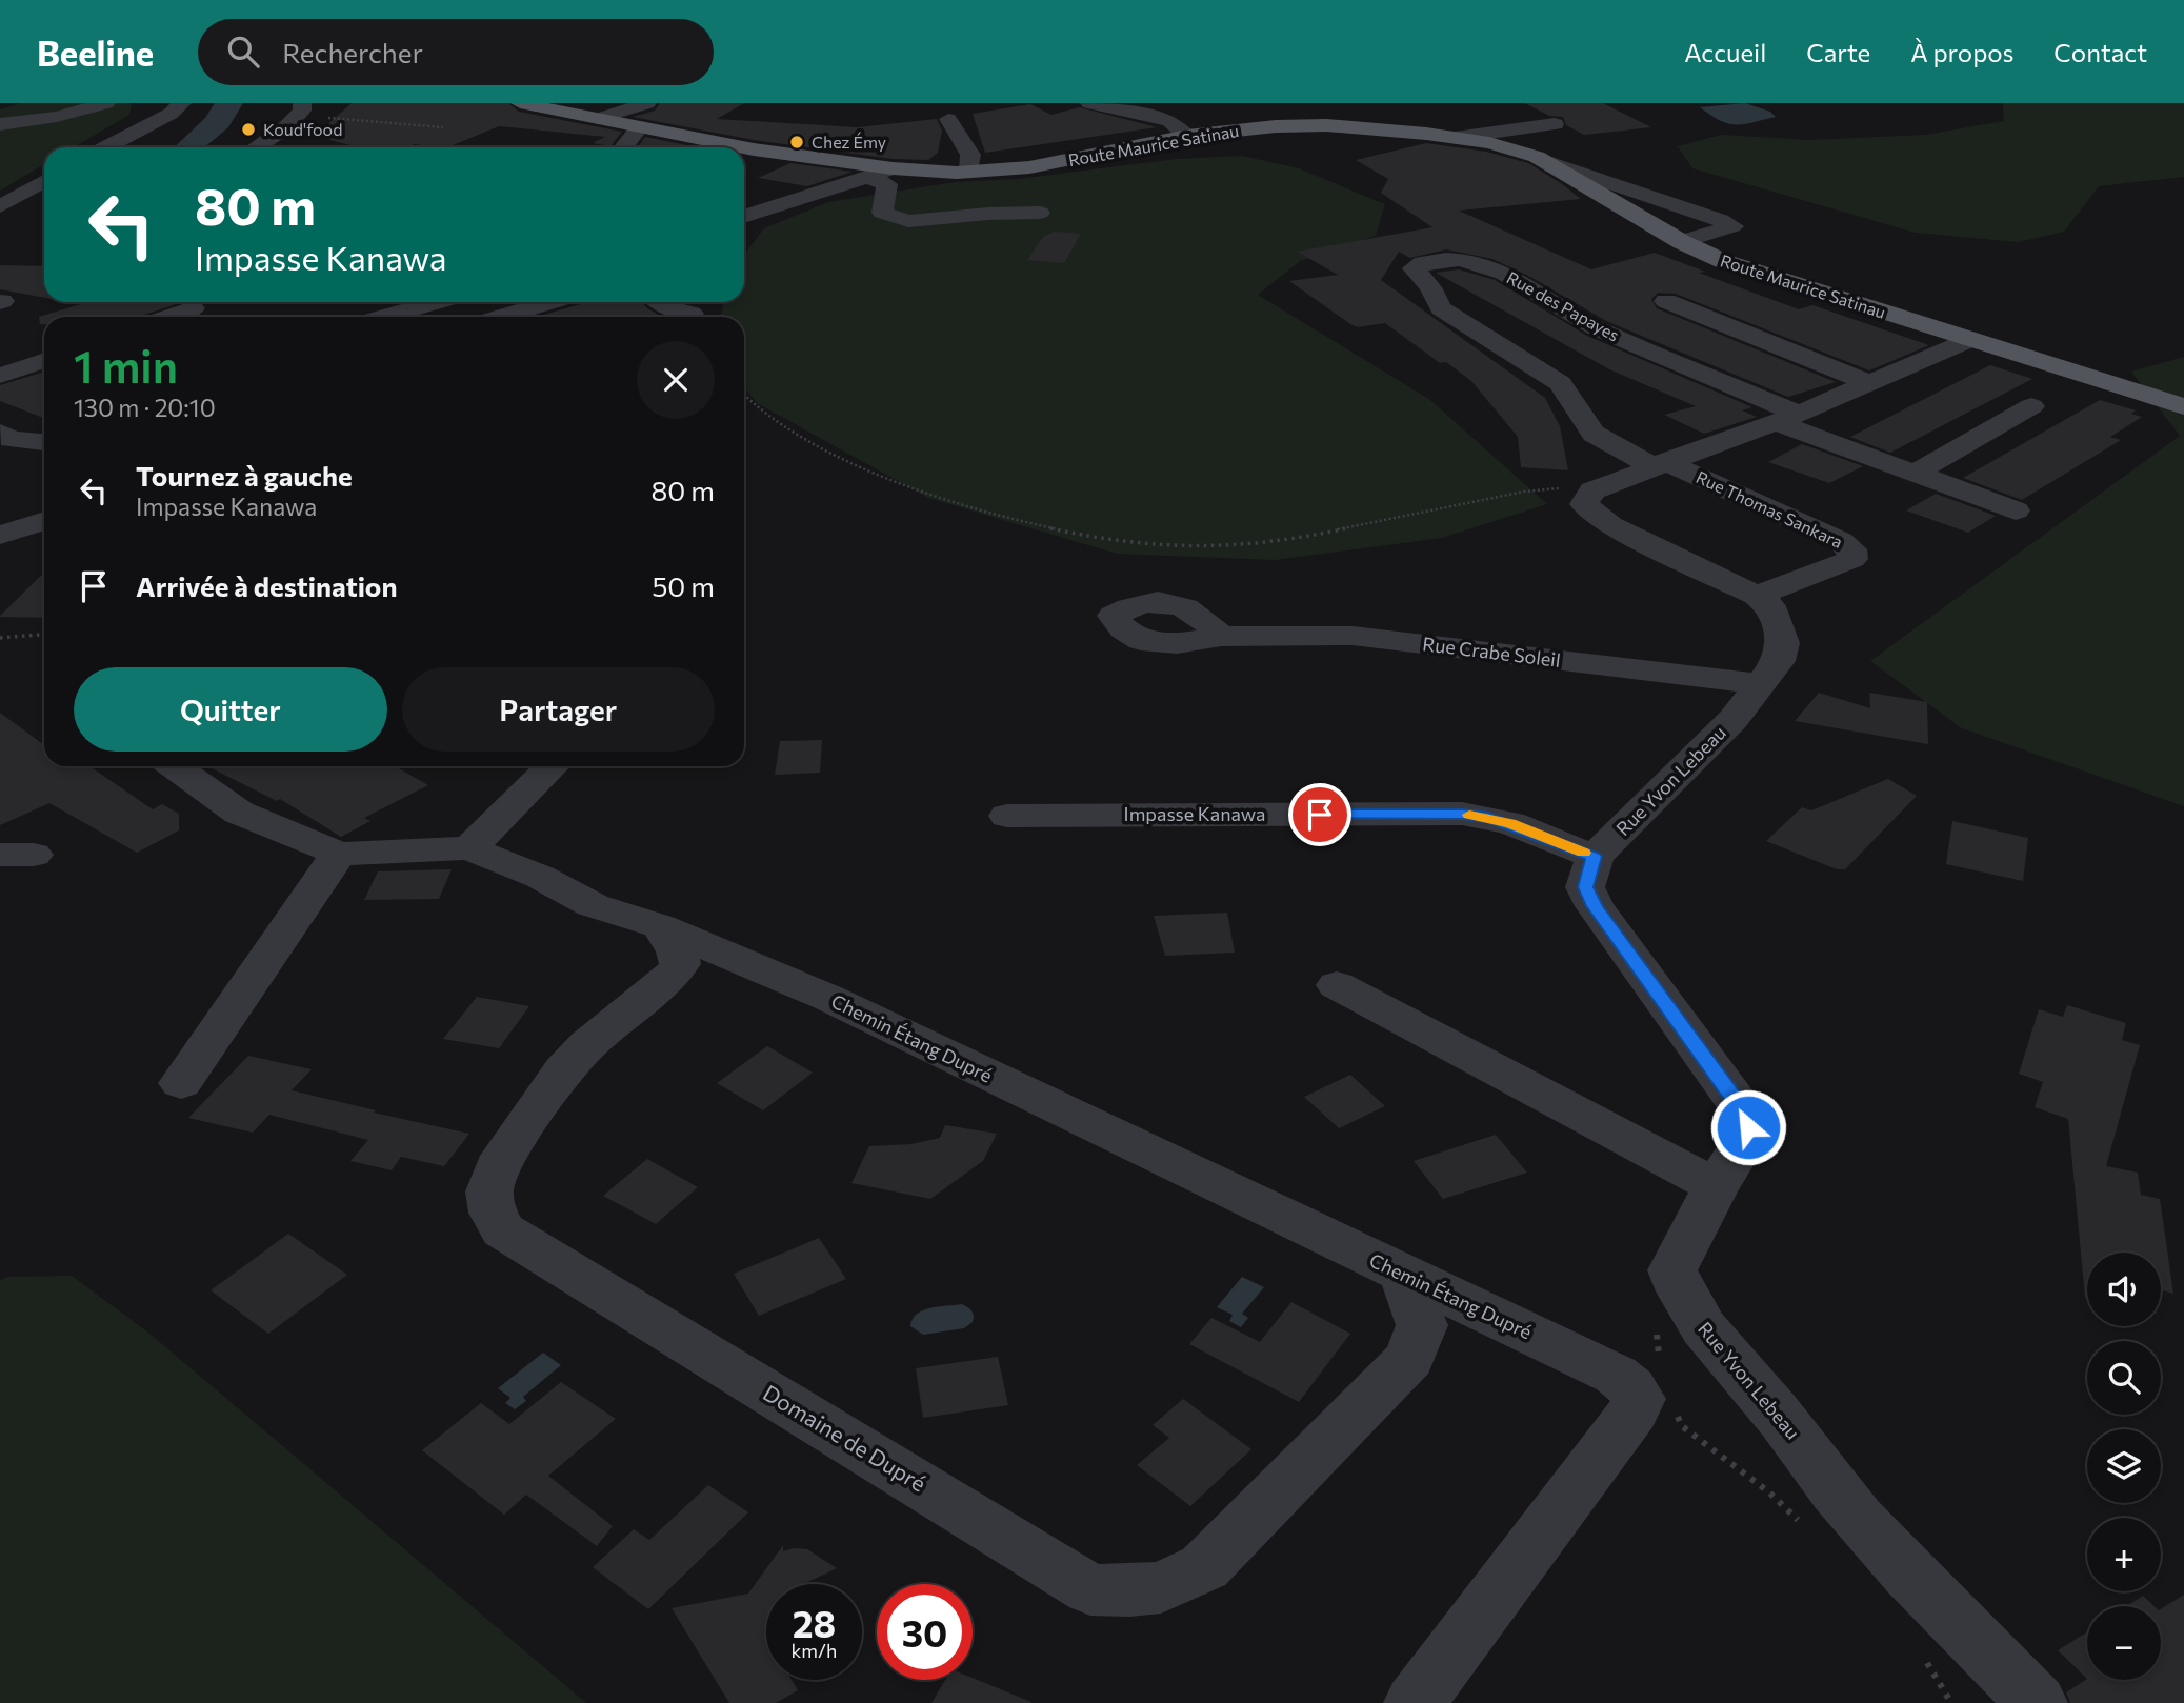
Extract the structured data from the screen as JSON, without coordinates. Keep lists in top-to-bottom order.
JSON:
{
  "streets": {
    "main road": ["Route Maurice Satinau"],
    "street": [
      "Rue des Papayes",
      "Rue Thomas Sankara",
      "Rue Crabe Soleil",
      "Rue Yvon Lebeau",
      "Impasse Kanawa",
      "Chemin Étang Dupré",
      "Domaine de Dupré"
    ]
  },
  "crossings": [
    ["Rue des Papayes", "Rue Thomas Sankara"],
    ["Rue Thomas Sankara", "Rue Yvon Lebeau"],
    ["Rue Crabe Soleil", "Rue Yvon Lebeau"],
    ["Rue Yvon Lebeau", "Impasse Kanawa"],
    ["Chemin Étang Dupré", "Domaine de Dupré"]
  ],
  "places": ["Koud'food", "Chez Émy"],
  "page": {
    "header": "Beeline",
    "search": "Rechercher",
    "nav": [
      "Accueil",
      "Carte",
      "À propos",
      "Contact"
    ],
    "turn": ["80 m", "Impasse Kanawa"],
    "heading": ["1 min", "130 m · 20:10"],
    "list": [
      {
        "name": "Tournez à gauche",
        "note": "Impasse Kanawa",
        "value": "80 m"
      },
      {
        "name": "Arrivée à destination",
        "value": "50 m"
      }
    ],
    "buttons": ["Quitter", "Partager"],
    "map_buttons": ["+", "−"],
    "speed": "28 km/h",
    "limit": "30"
  }
}
